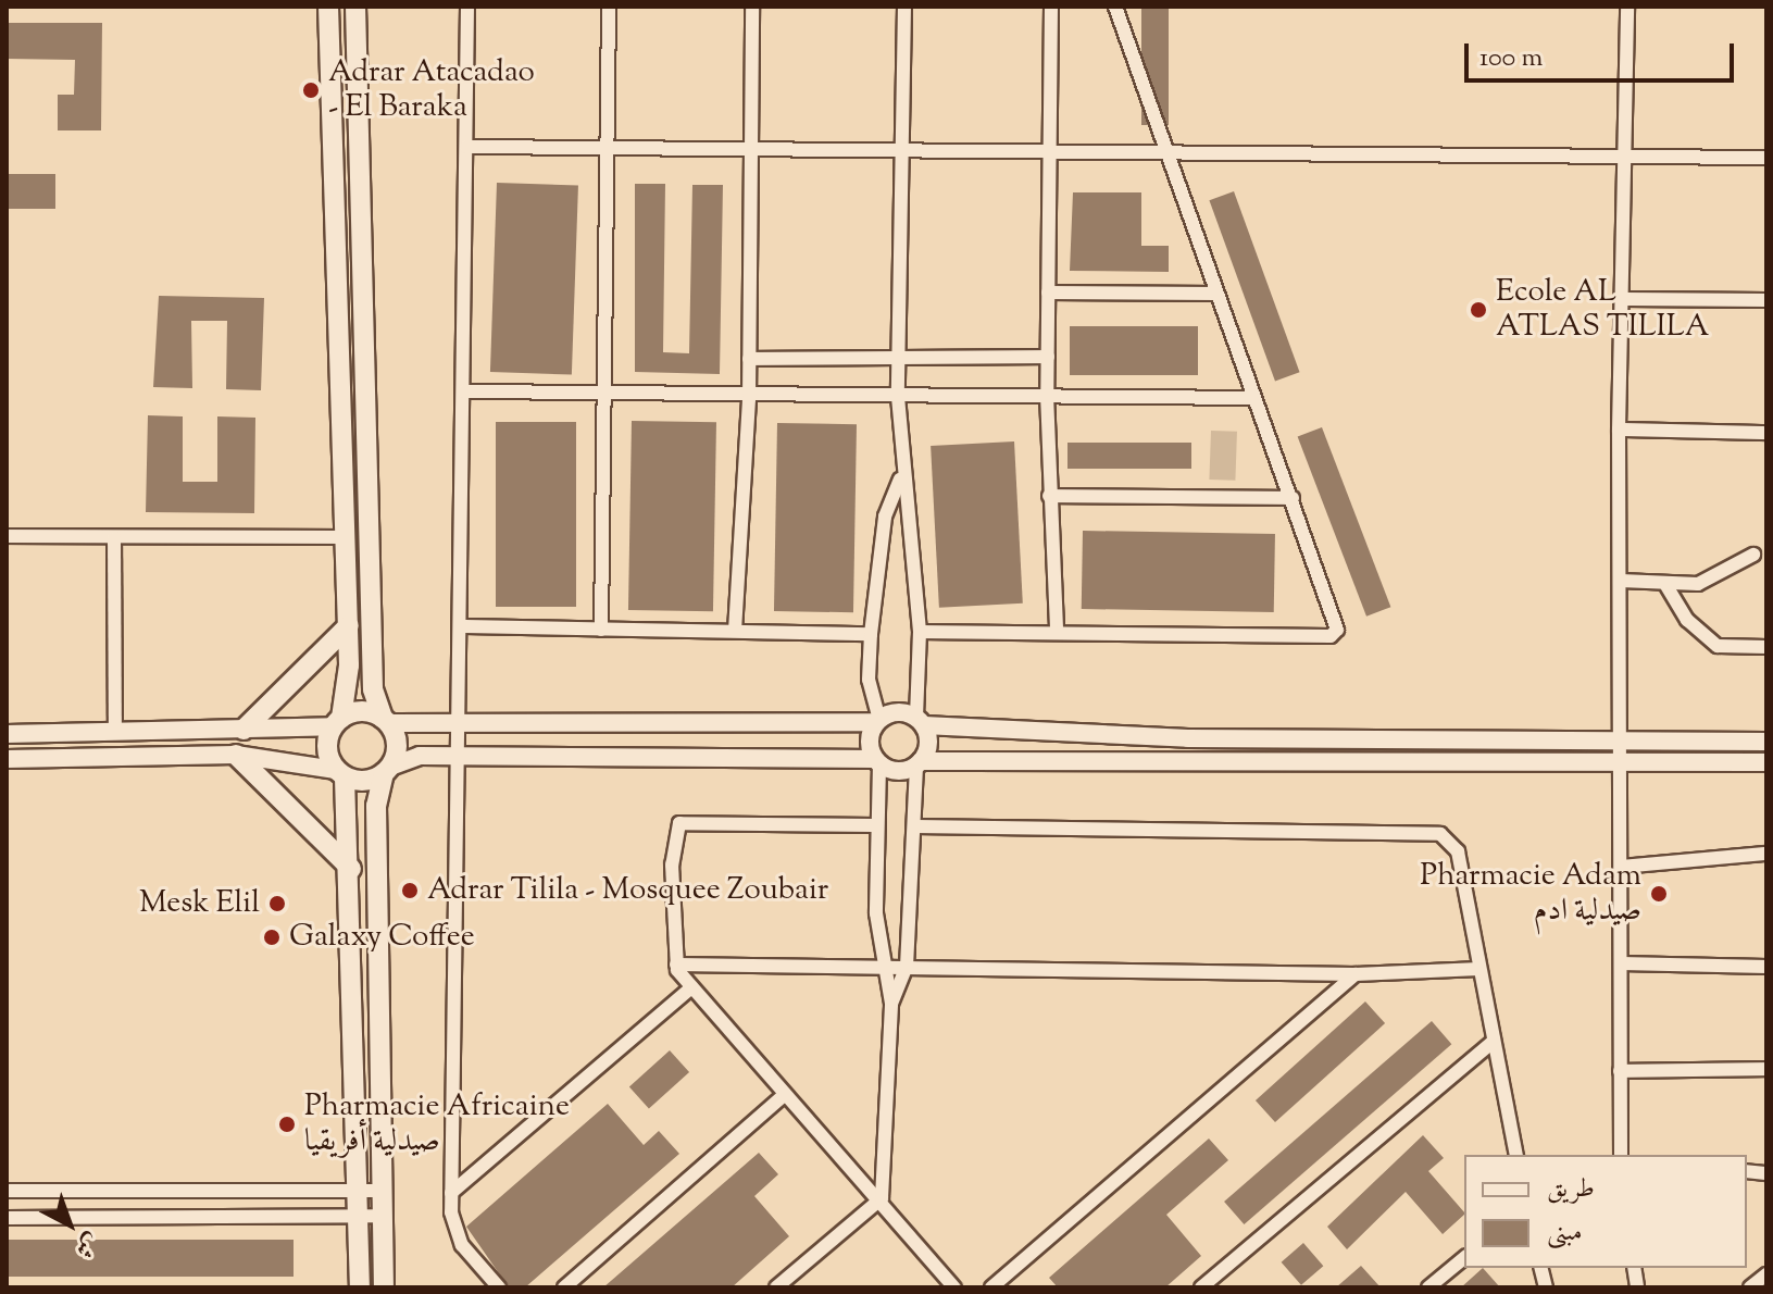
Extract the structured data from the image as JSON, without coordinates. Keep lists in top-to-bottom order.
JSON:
{
  "places": [
    "Adrar Atacadao - El Baraka",
    "Ecole AL ATLAS TILILA",
    "Adrar Tilila - Mosquee Zoubair",
    "Pharmacie Adam صيدلية ادم",
    "Mesk Elil",
    "Galaxy Coffee",
    "Pharmacie Africaine صيدلية أفريقيا"
  ],
  "legend": ["طريق", "مبنى"],
  "scale_bar": "100 m",
  "north": "bottom right"
}
